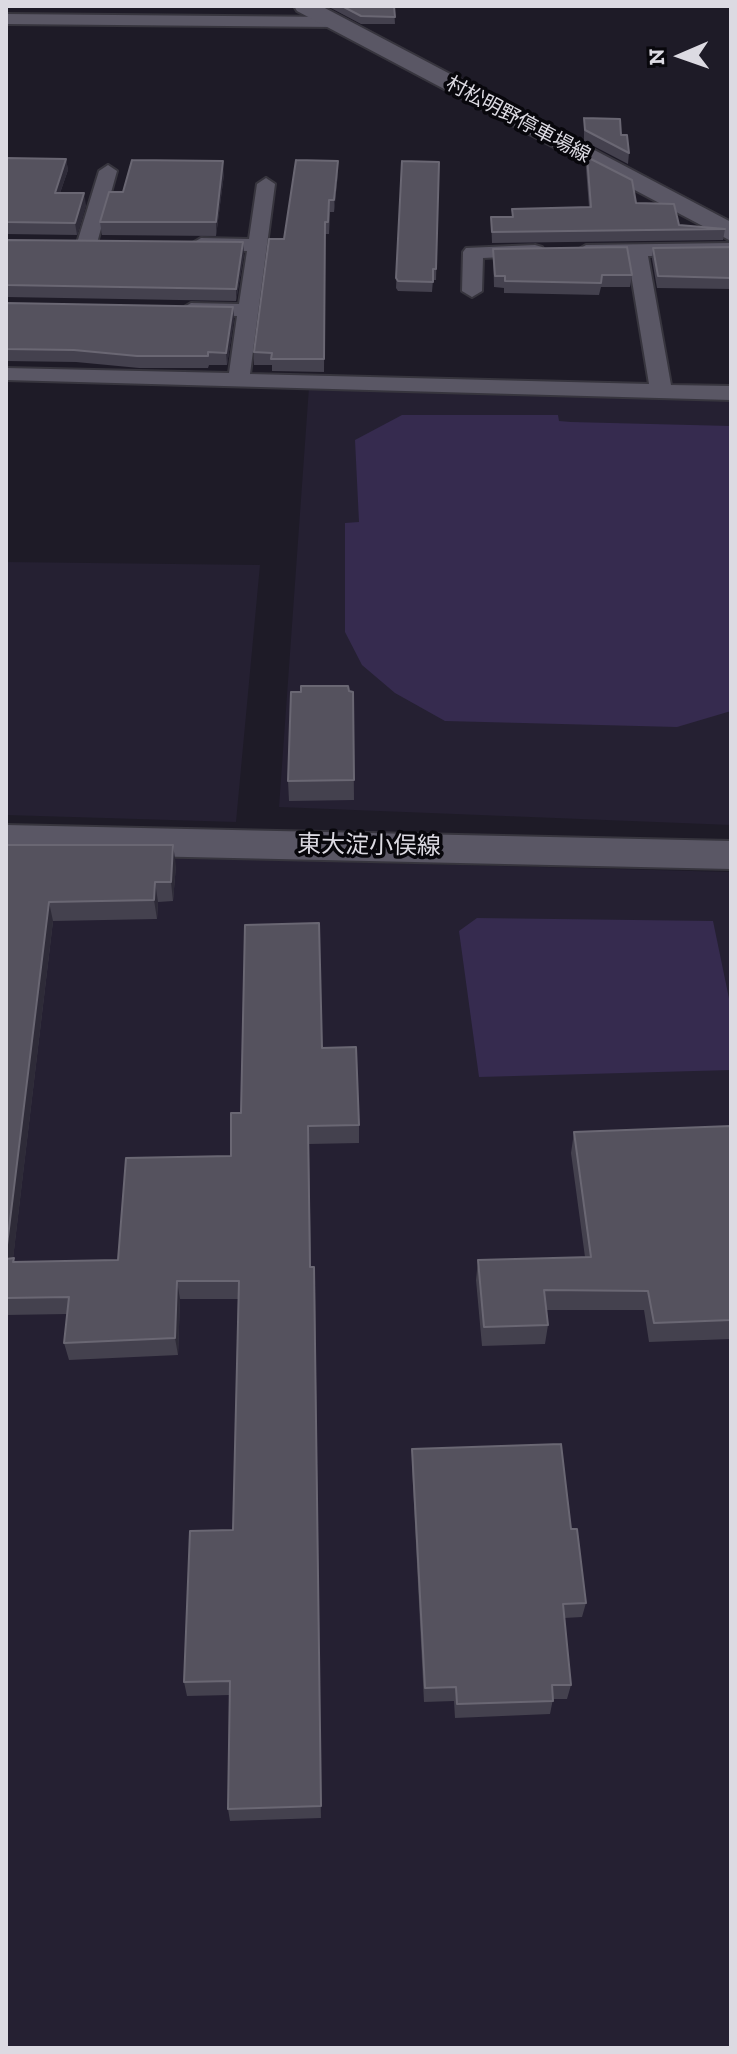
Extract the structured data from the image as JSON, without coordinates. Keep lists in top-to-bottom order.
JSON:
{
  "streets": {
    "main road": ["村松明野停車場線", "東大淀小俣線"]
  },
  "north": "left"
}
